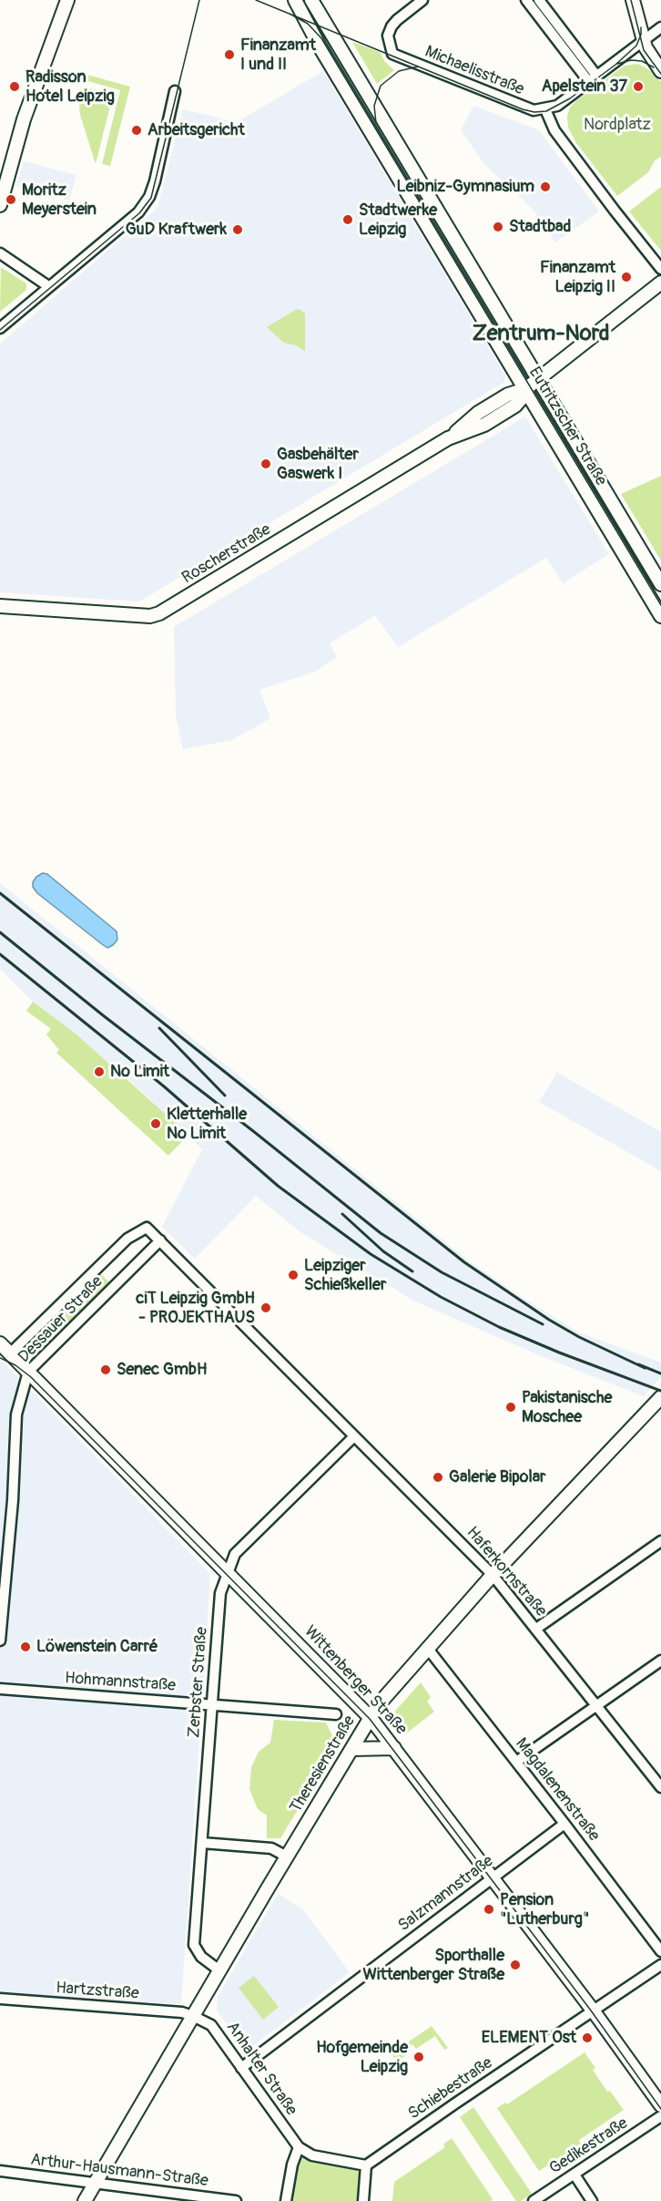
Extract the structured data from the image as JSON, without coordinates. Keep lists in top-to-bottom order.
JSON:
{
  "streets": {
    "main road": [
      "Eutritzscher Straße",
      "Roscherstraße",
      "Wittenberger Straße",
      "Theresienstraße"
    ],
    "street": [
      "Michaelisstraße",
      "Dessauer Straße",
      "Haferkornstraße",
      "Hohmannstraße",
      "Zerbster Straße",
      "Magdalenenstraße",
      "Salzmannstraße",
      "Hartzstraße",
      "Anhalter Straße",
      "Schiebestraße",
      "Gedikestraße",
      "Arthur-Hausmann-Straße"
    ]
  },
  "crossings": [
    ["Eutritzscher Straße", "Roscherstraße"],
    ["Dessauer Straße", "Haferkornstraße"],
    ["Dessauer Straße", "Wittenberger Straße"],
    ["Haferkornstraße", "Zerbster Straße"],
    ["Haferkornstraße", "Theresienstraße"],
    ["Wittenberger Straße", "Zerbster Straße"],
    ["Wittenberger Straße", "Theresienstraße"],
    ["Wittenberger Straße", "Salzmannstraße"],
    ["Wittenberger Straße", "Schiebestraße"],
    ["Hohmannstraße", "Zerbster Straße"],
    ["Zerbster Straße", "Theresienstraße"],
    ["Theresienstraße", "Magdalenenstraße"],
    ["Theresienstraße", "Hartzstraße"],
    ["Theresienstraße", "Anhalter Straße"],
    ["Theresienstraße", "Arthur-Hausmann-Straße"],
    ["Magdalenenstraße", "Salzmannstraße"],
    ["Salzmannstraße", "Anhalter Straße"],
    ["Hartzstraße", "Anhalter Straße"]
  ],
  "districts": ["Zentrum-Nord"],
  "parks": ["Nordplatz"],
  "places": [
    "Finanzamt I und II",
    "Radisson Hotel Leipzig",
    "Apelstein 37",
    "Arbeitsgericht",
    "Leibniz-Gymnasium",
    "Moritz Meyerstein",
    "Stadtwerke Leipzig",
    "Stadtbad",
    "GuD Kraftwerk",
    "Finanzamt Leipzig II",
    "Gasbehälter Gaswerk I",
    "No Limit",
    "Kletterhalle No Limit",
    "Leipziger Schießkeller",
    "ciT Leipzig GmbH - PROJEKTHAUS",
    "Senec GmbH",
    "Pakistanische Moschee",
    "Galerie Bipolar",
    "Löwenstein Carré",
    "Pension \"Lutherburg\"",
    "Sporthalle Wittenberger Straße",
    "ELEMENT Ost",
    "Hofgemeinde Leipzig"
  ]
}
